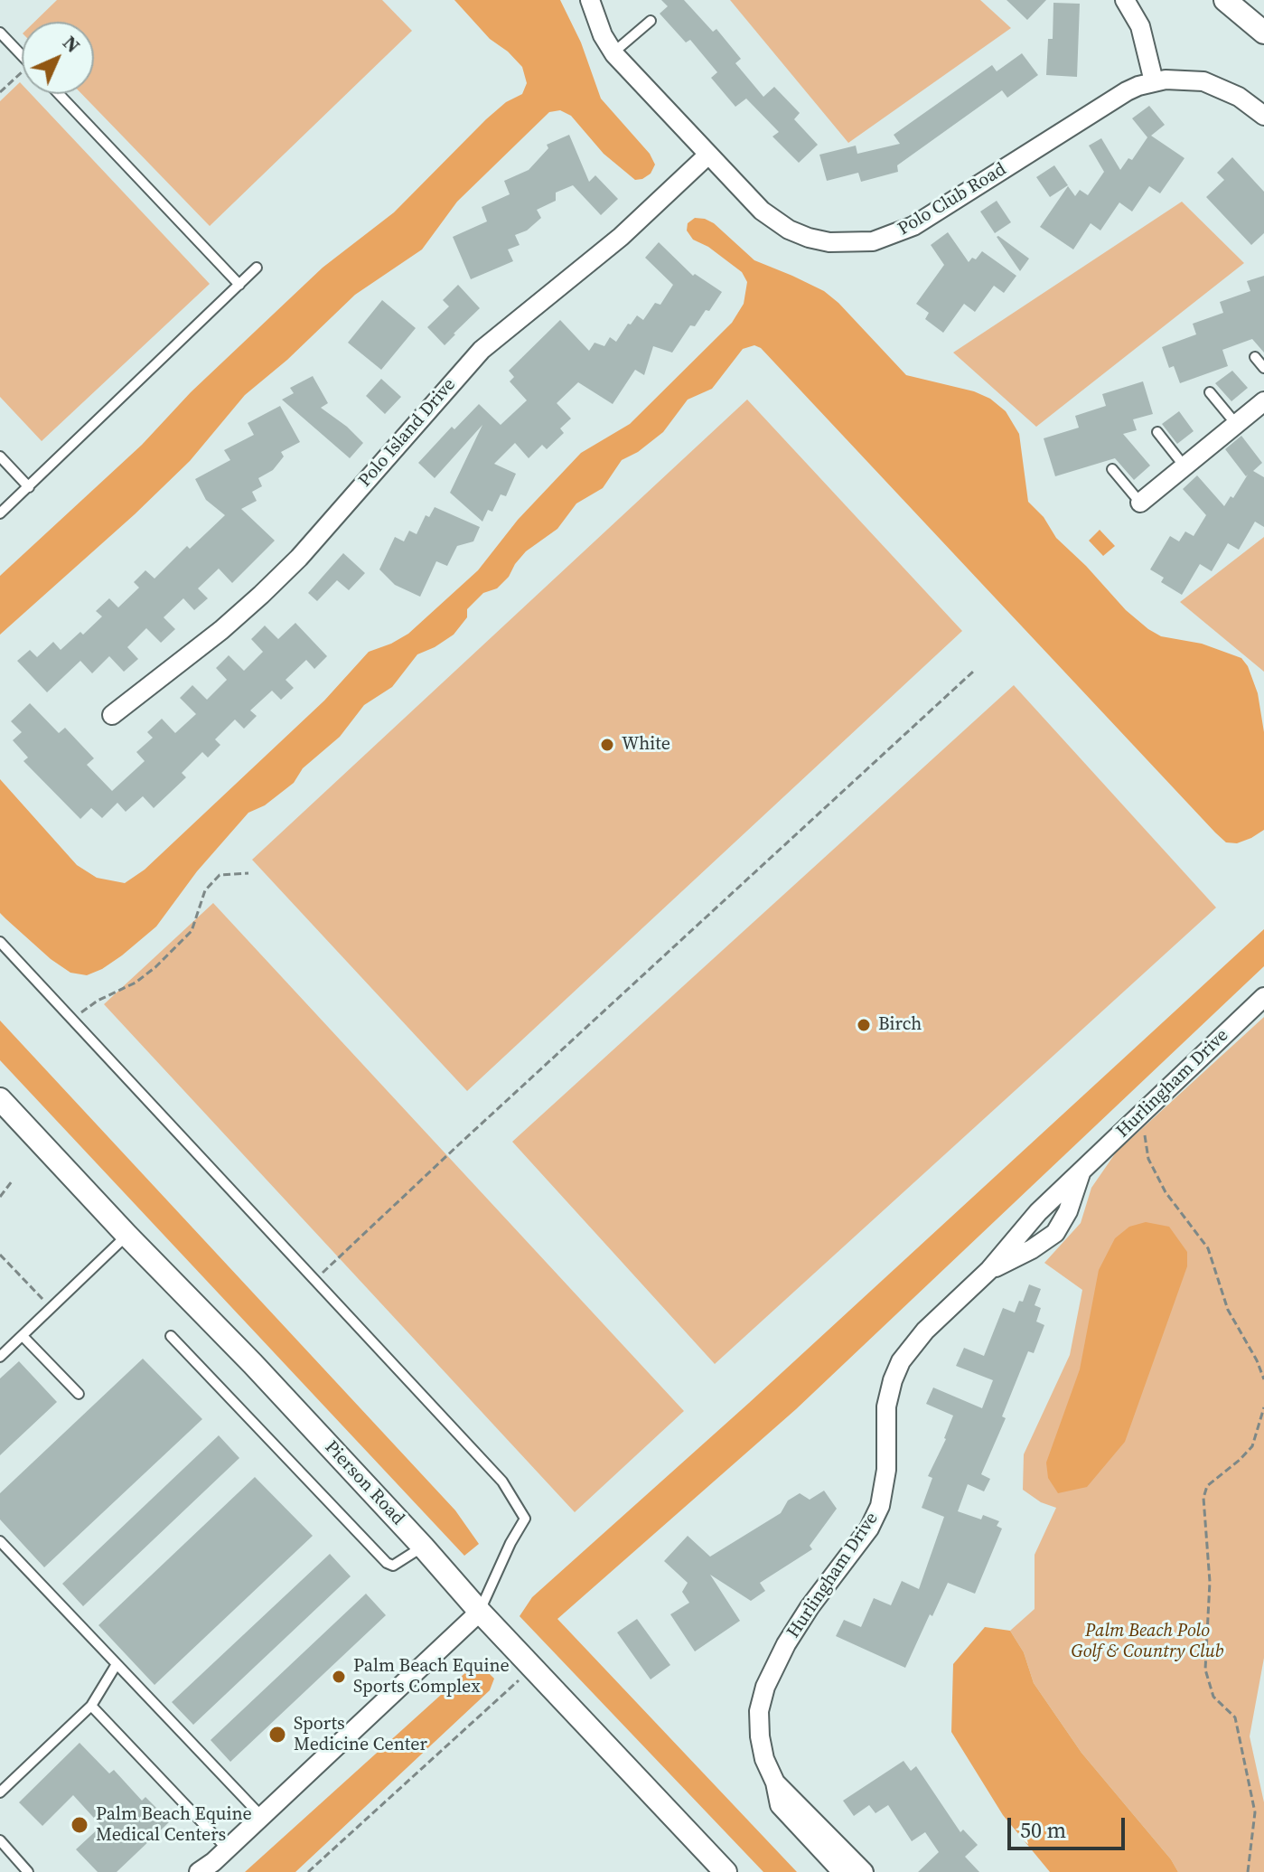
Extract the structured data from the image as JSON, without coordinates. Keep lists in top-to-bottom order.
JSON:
{
  "streets": {
    "street": [
      "Polo Club Road",
      "Polo Island Drive",
      "Hurlingham Drive",
      "Pierson Road"
    ]
  },
  "crossings": [
    ["Polo Club Road", "Polo Island Drive"]
  ],
  "parks": ["Palm Beach Polo Golf & Country Club"],
  "places": [
    "White",
    "Birch",
    "Palm Beach Equine Sports Complex",
    "Sports Medicine Center",
    "Palm Beach Equine Medical Centers"
  ],
  "scale_bar": "50 m",
  "north": "top right"
}
